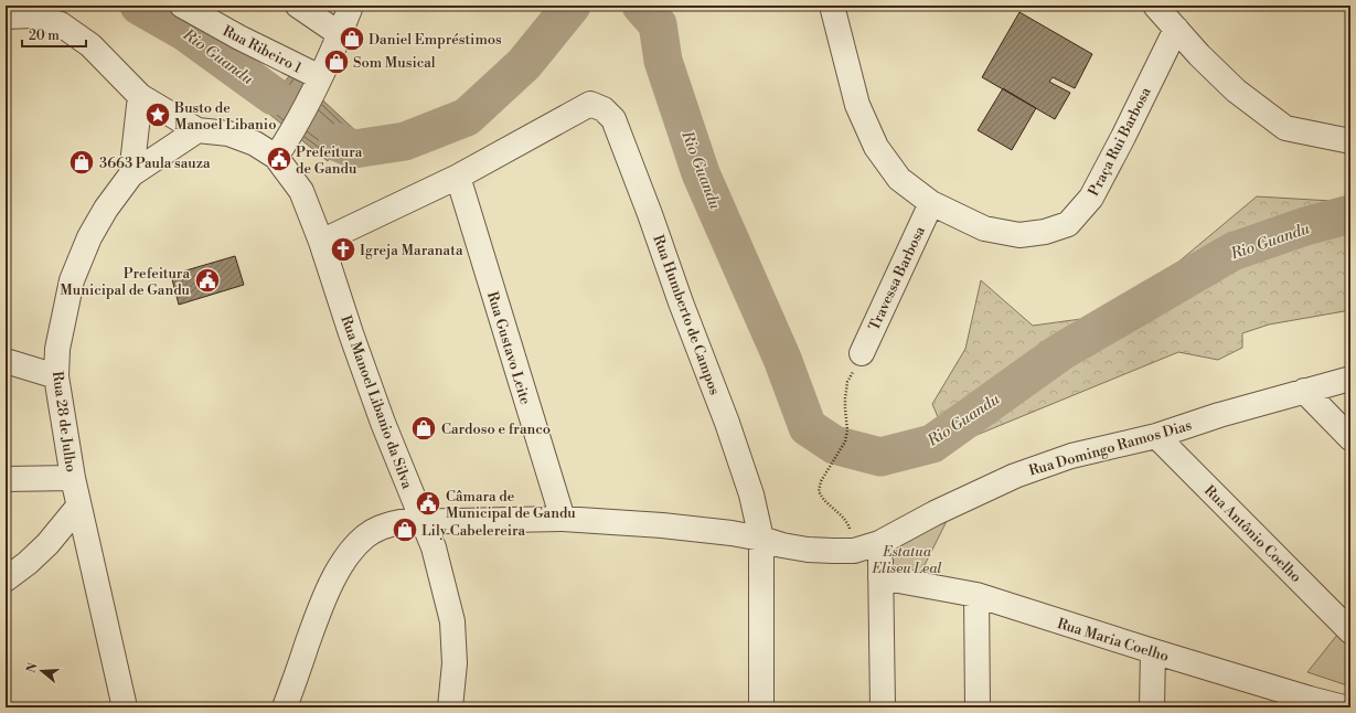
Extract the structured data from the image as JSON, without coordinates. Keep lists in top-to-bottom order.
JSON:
{
  "streets": {
    "street": [
      "Rua Ribeiro 1",
      "Praça Rui Barbosa",
      "Travessa Barbosa",
      "Rua Humberto de Campos",
      "Rua Gustavo Leite",
      "Rua Manoel Libanio da Silva",
      "Rua 28 de Julho",
      "Rua Domingo Ramos Dias",
      "Rua Antônio Coelho",
      "Rua Maria Coelho"
    ]
  },
  "crossings": [
    ["Praça Rui Barbosa", "Travessa Barbosa"],
    ["Rua Humberto de Campos", "Rua Gustavo Leite"],
    ["Rua Humberto de Campos", "Rua Domingo Ramos Dias"],
    ["Rua Gustavo Leite", "Rua Domingo Ramos Dias"],
    ["Rua Manoel Libanio da Silva", "Rua 28 de Julho"],
    ["Rua Manoel Libanio da Silva", "Rua Domingo Ramos Dias"],
    ["Rua Domingo Ramos Dias", "Rua Antônio Coelho"]
  ],
  "water": ["Rio Guandu"],
  "parks": ["Estatua Eliseu Leal"],
  "places": {
    "shop": [
      "Daniel Empréstimos",
      "Som Musical",
      "3663 Paula sauza",
      "Cardoso e franco",
      "Lily Cabelereira"
    ],
    "place": ["Busto de Manoel Libanio"],
    "public building": ["Prefeitura de Gandu", "Prefeitura Municipal de Gandu", "Câmara de Municipal de Gandu"],
    "church": ["Igreja Maranata"]
  },
  "scale_bar": "20 m",
  "north": "left"
}
